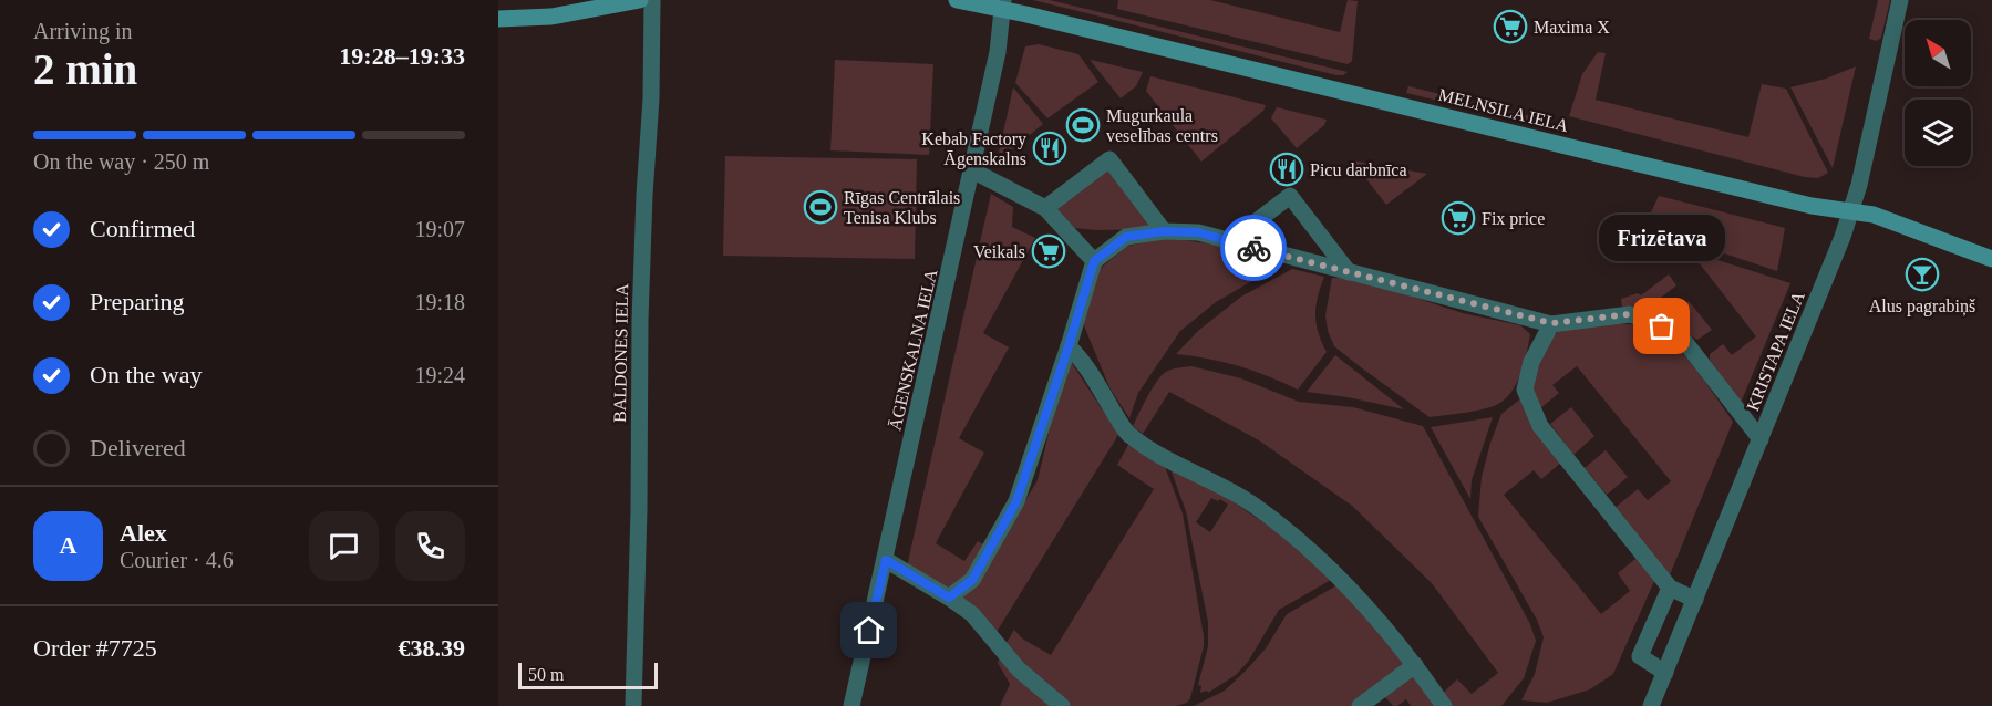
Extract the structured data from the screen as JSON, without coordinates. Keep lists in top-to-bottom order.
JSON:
{
  "streets": {
    "street": [
      "MELNSILA IELA",
      "ĀGENSKALNA IELA",
      "KRISTAPA IELA",
      "BALDONES IELA"
    ]
  },
  "crossings": [
    ["MELNSILA IELA", "ĀGENSKALNA IELA"],
    ["MELNSILA IELA", "KRISTAPA IELA"]
  ],
  "places": {
    "supermarket": ["Maxima X", "Fix price", "Veikals"],
    "sports": ["Mugurkaula veselības centrs", "Rīgas Centrālais Tenisa Klubs"],
    "restaurant": ["Kebab Factory Āgenskalns", "Picu darbnīca"],
    "bar": ["Alus pagrabiņš"],
    "other": ["Frizētava"]
  },
  "scale_bar": "50 m",
  "north": "top left",
  "page": {
    "heading": ["2 min", "Arriving in", "19:28–19:33"],
    "panel": [
      "Alex",
      "Courier · 4.6",
      "Order #7725",
      "€38.39"
    ],
    "bar": "On the way · 250 m",
    "list": [
      ["Confirmed", "19:07"],
      ["Preparing", "19:18"],
      ["On the way", "19:24"],
      "Delivered"
    ],
    "bubble": "Frizētava",
    "round": "A",
    "scale": "50 m"
  }
}
